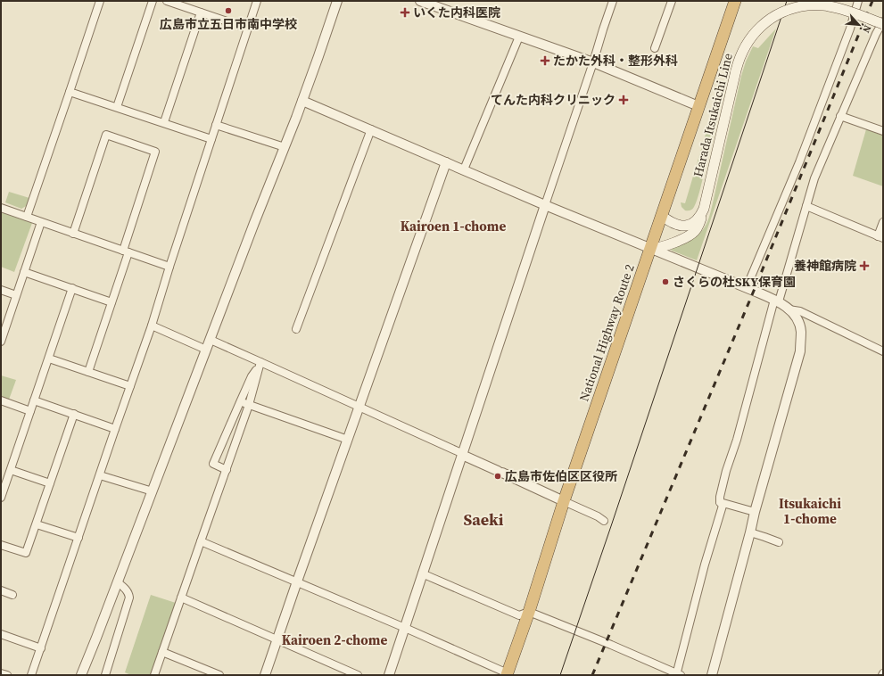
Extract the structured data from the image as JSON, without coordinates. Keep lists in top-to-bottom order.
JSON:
{
  "streets": {
    "highway": ["National Highway Route 2"],
    "main road": ["Harada Itsukaichi Line"]
  },
  "crossings": [
    ["Harada Itsukaichi Line", "National Highway Route 2"]
  ],
  "districts": [
    "Kairoen 1-chome",
    "Itsukaichi 1-chome",
    "Saeki",
    "Kairoen 2-chome"
  ],
  "places": {
    "other": ["広島市立五日市南中学校", "さくらの杜SKY保育園", "広島市佐伯区区役所"],
    "health": [
      "いくた内科医院",
      "たかた外科・整形外科",
      "てんた内科クリニック",
      "養神館病院"
    ]
  },
  "north": "bottom right"
}
